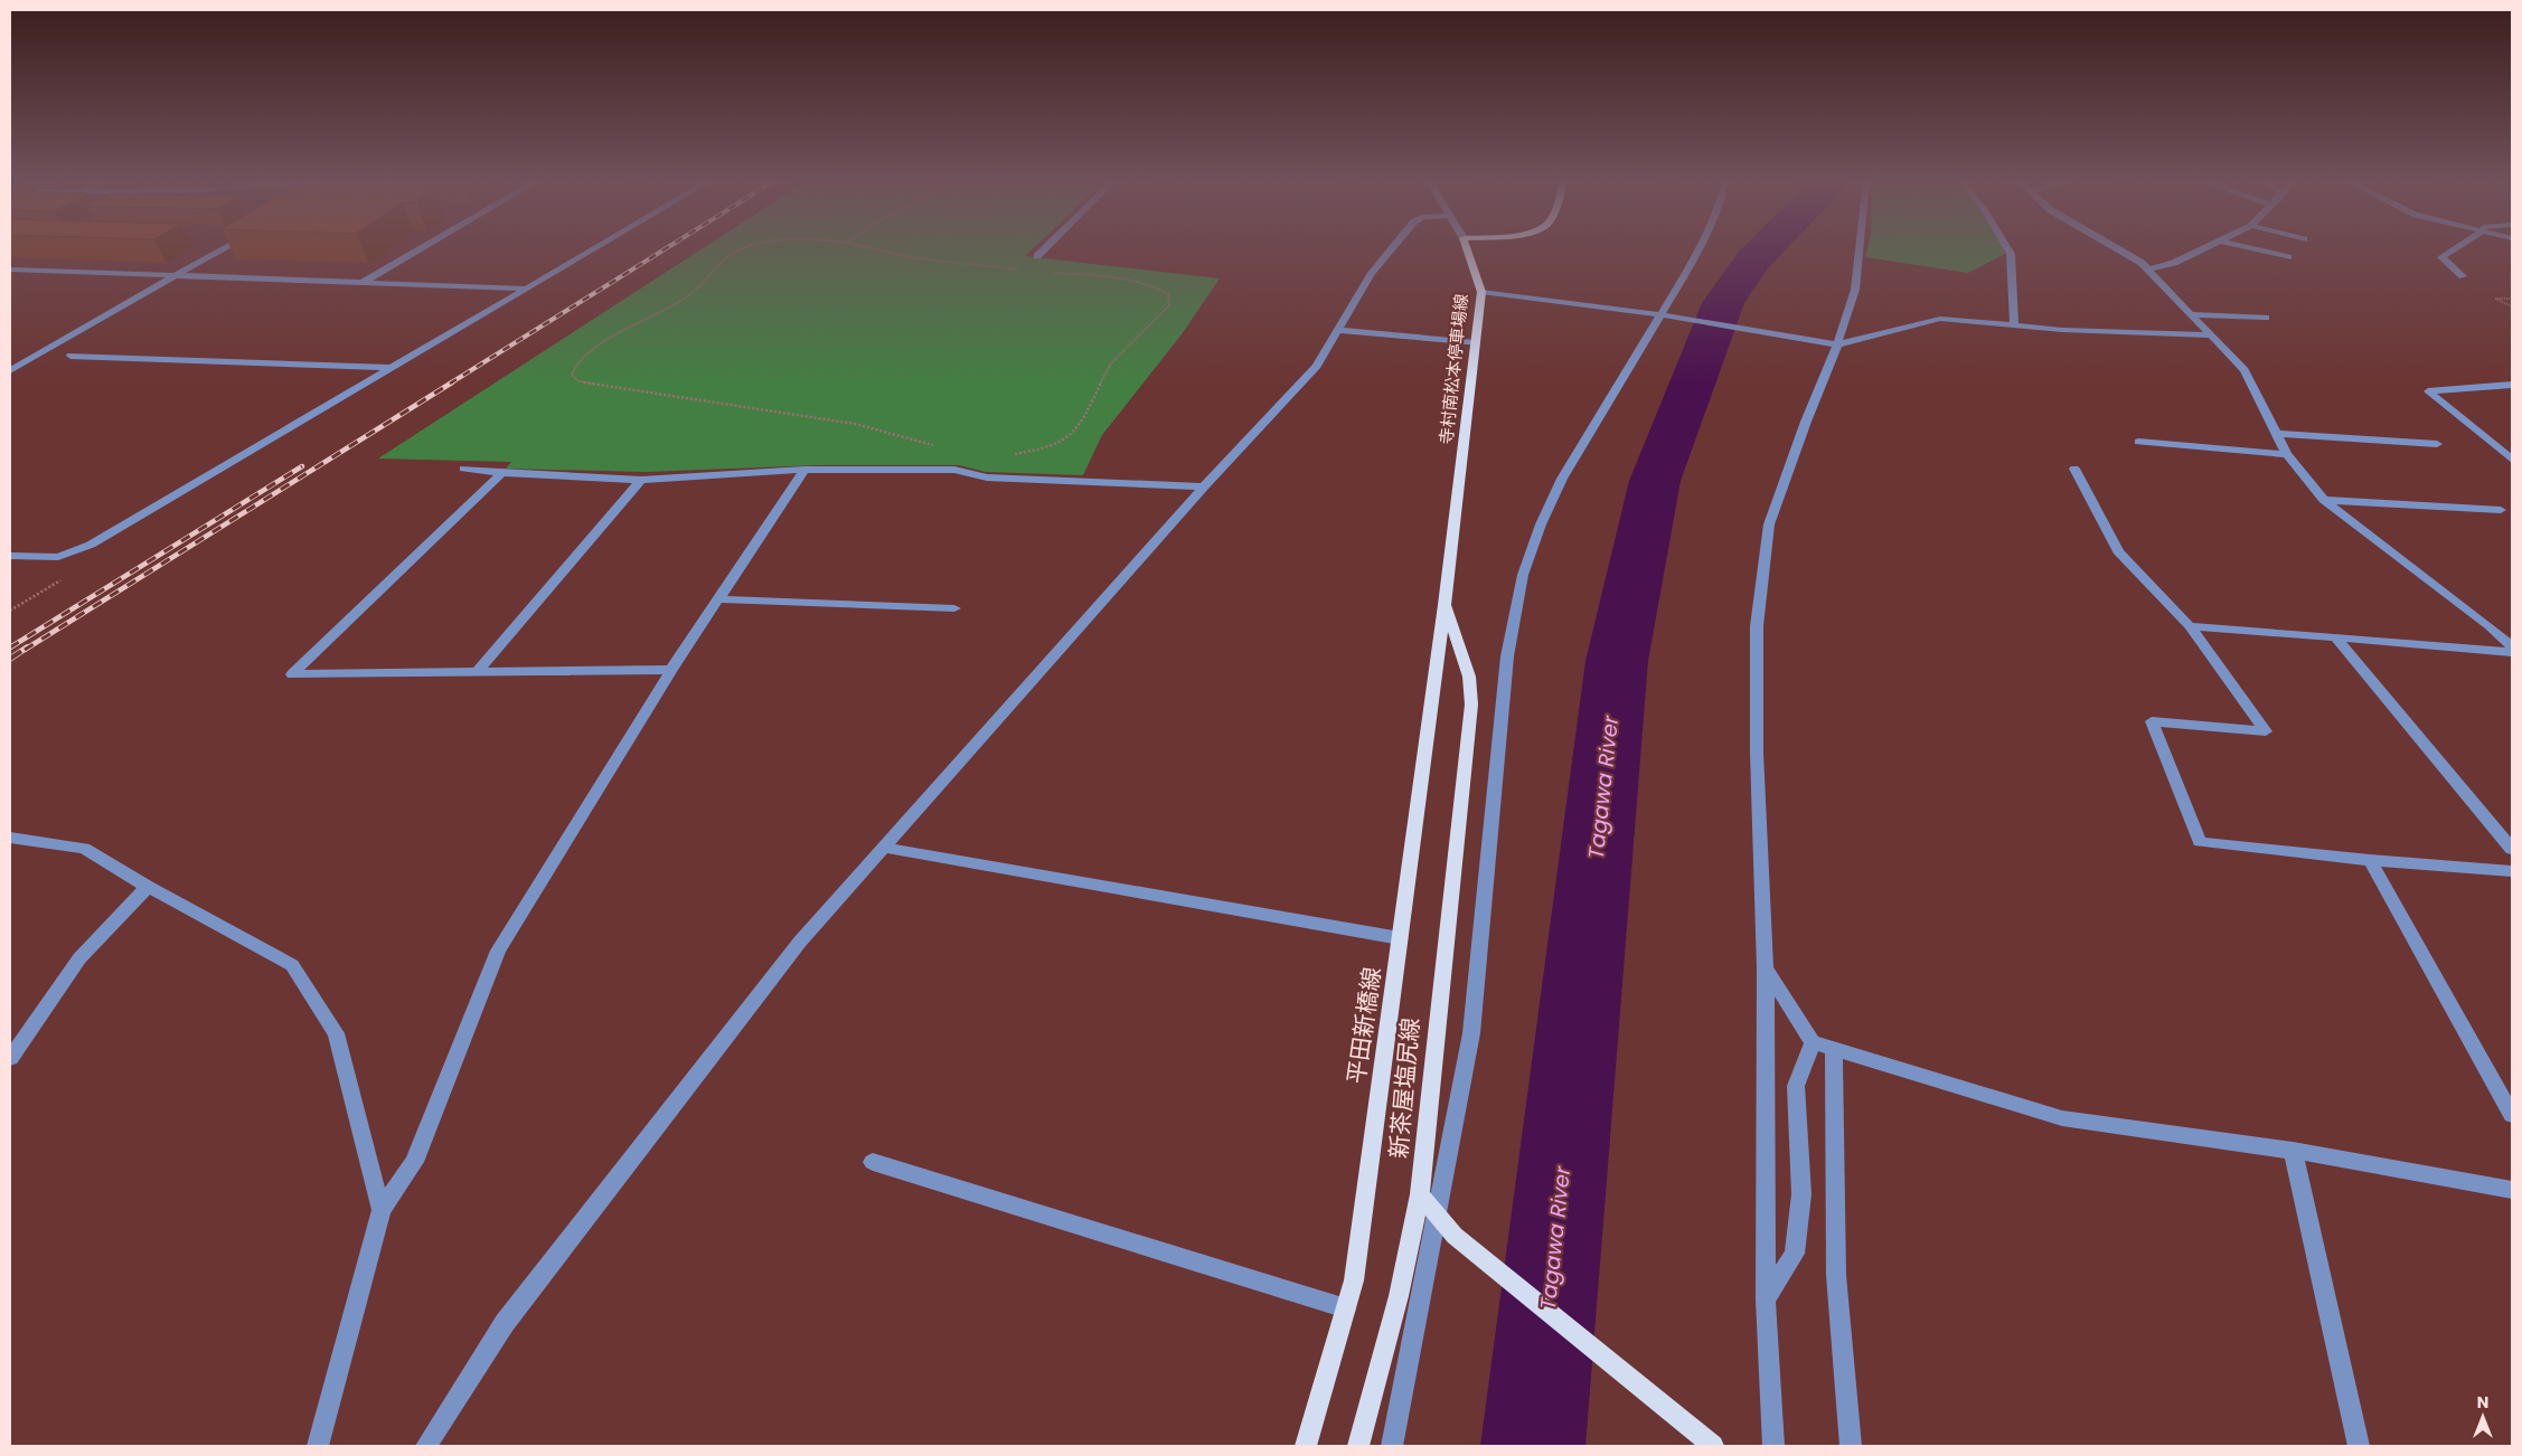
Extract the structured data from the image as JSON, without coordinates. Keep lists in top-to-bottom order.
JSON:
{
  "streets": {
    "main road": ["寺村南松本停車場線", "平田新橋線", "新茶屋塩尻線"]
  },
  "crossings": [
    ["寺村南松本停車場線", "平田新橋線"],
    ["寺村南松本停車場線", "新茶屋塩尻線"],
    ["平田新橋線", "新茶屋塩尻線"]
  ],
  "water": ["Tagawa River"],
  "north": "top"
}
